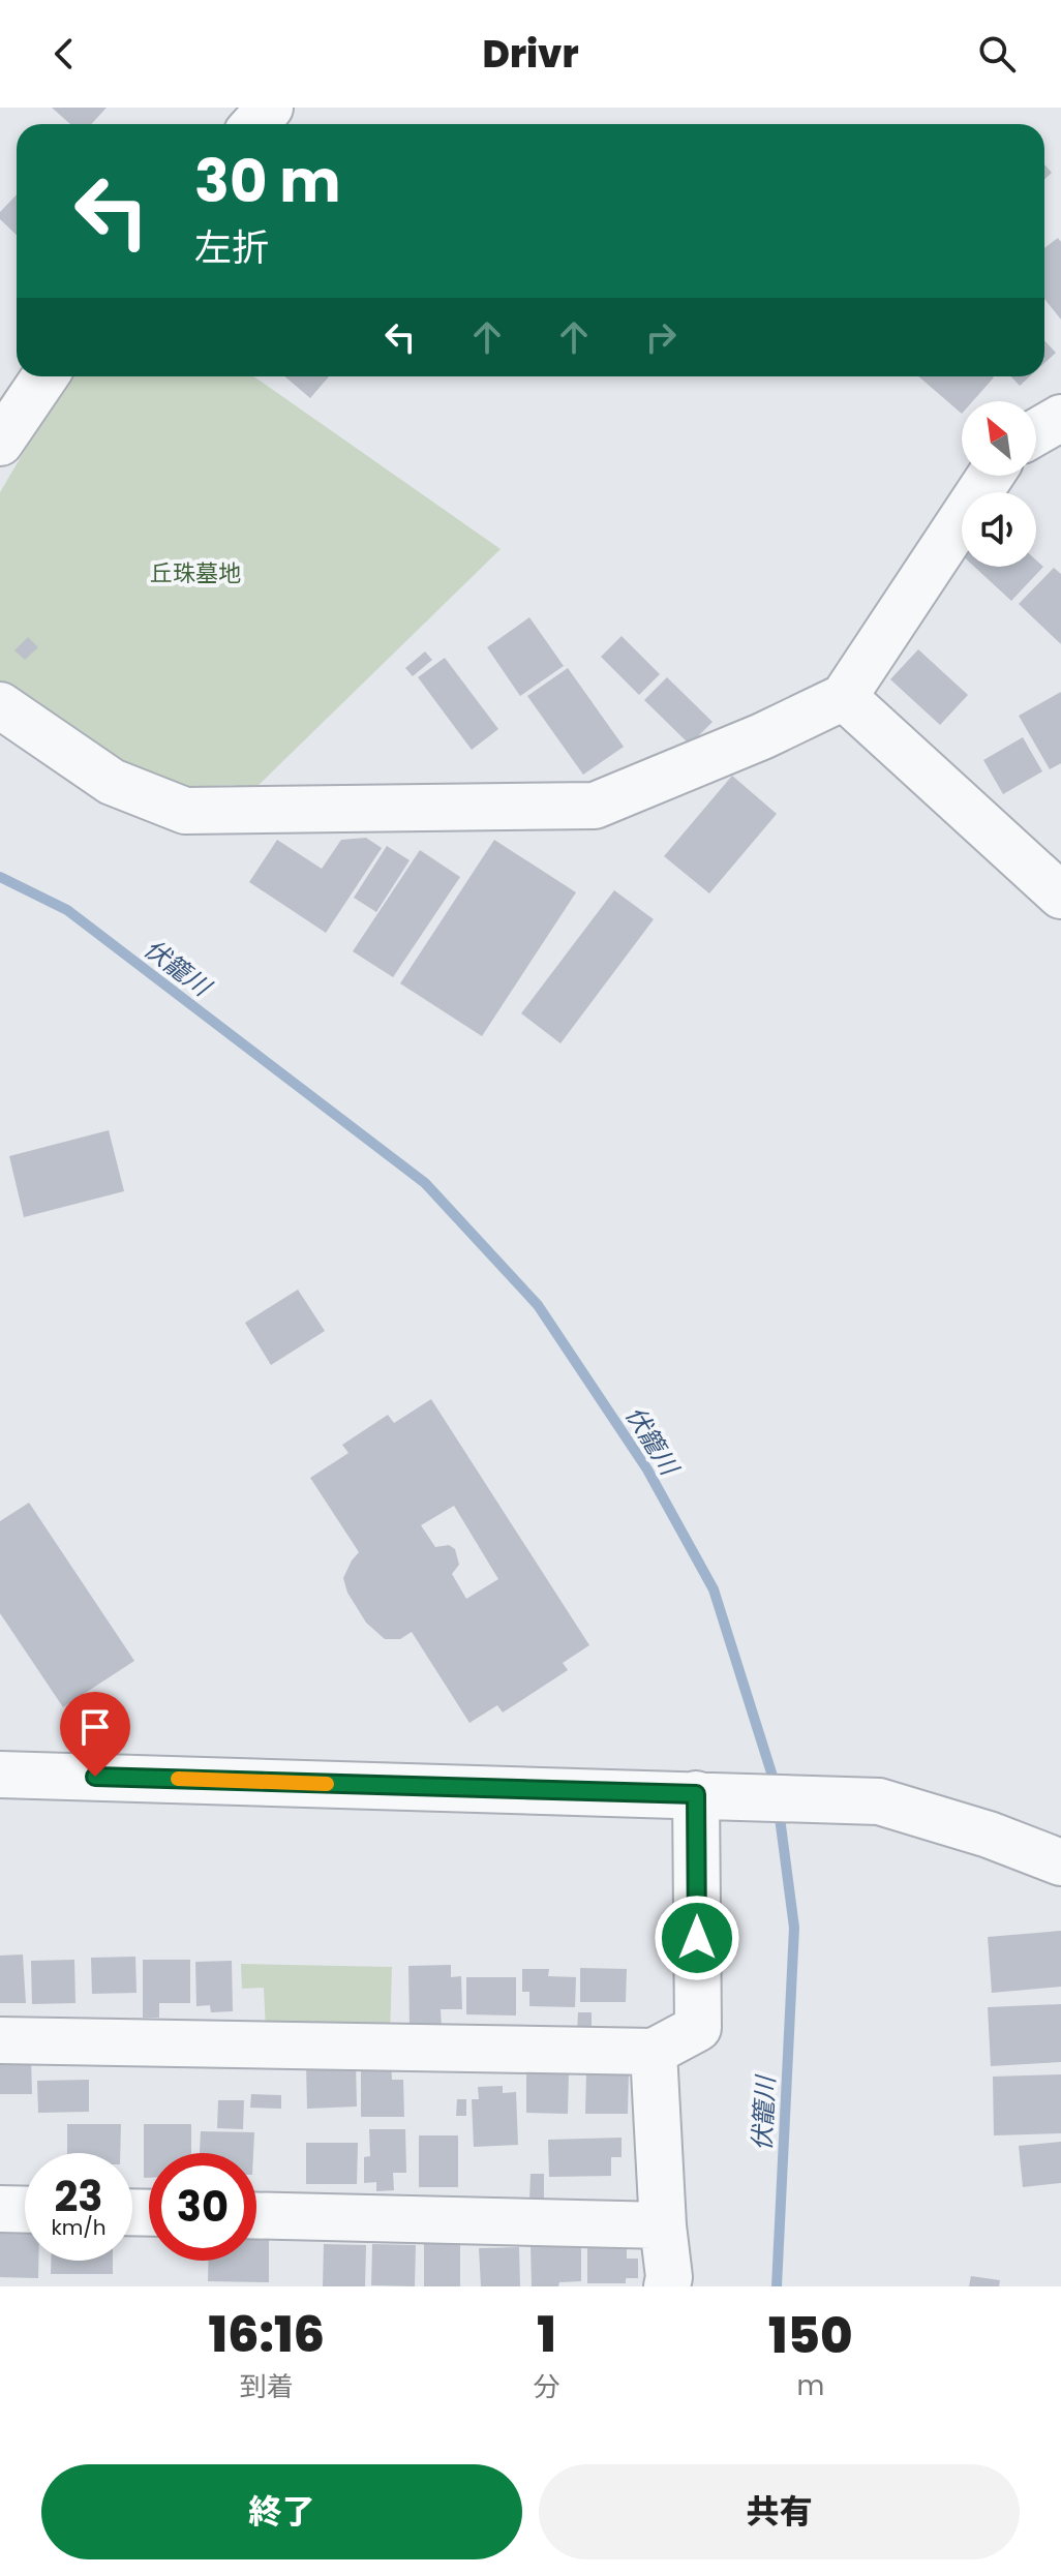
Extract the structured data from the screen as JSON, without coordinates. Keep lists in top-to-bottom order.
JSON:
{
  "water": ["伏籠川"],
  "parks": ["丘珠墓地"],
  "north": "top left",
  "page": {
    "header": "Drivr",
    "turn": ["30 m", "左折"],
    "speed": "23 km/h",
    "limit": "30",
    "eta": [
      "16:16",
      "到着",
      "1",
      "分",
      "150",
      "m"
    ],
    "buttons": ["終了", "共有"]
  }
}
